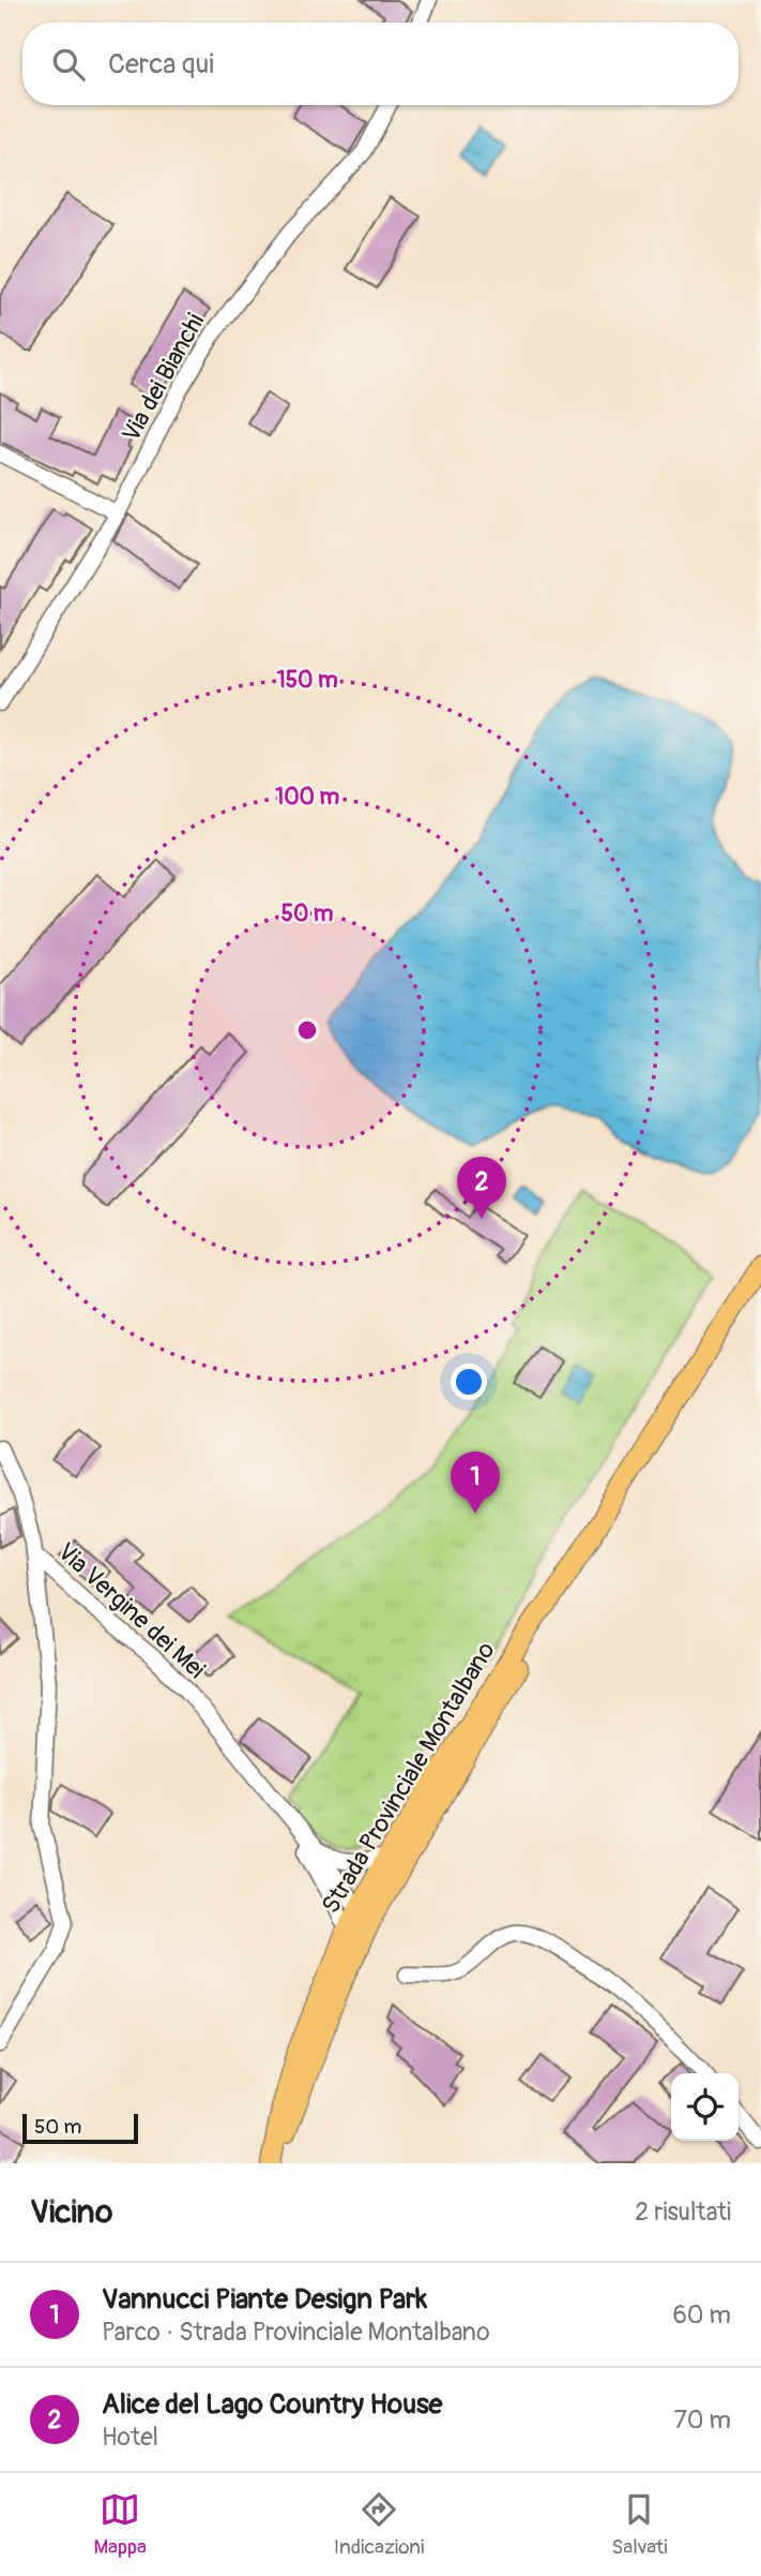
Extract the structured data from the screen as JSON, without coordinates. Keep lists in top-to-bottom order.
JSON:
{
  "streets": {
    "main road": ["Strada Provinciale Montalbano"],
    "street": ["Via dei Bianchi", "Via Vergine dei Mei"]
  },
  "crossings": [
    ["Via Vergine dei Mei", "Strada Provinciale Montalbano"]
  ],
  "scale_bar": "50 m",
  "page": {
    "search": "Cerca qui",
    "pins": ["2", "1"],
    "scale": "50 m",
    "heading": ["Vicino", "2 risultati"],
    "list": [
      {
        "mark": "1",
        "name": "Vannucci Piante Design Park",
        "note": "Parco · Strada Provinciale Montalbano",
        "value": "60 m"
      },
      {
        "mark": "2",
        "name": "Alice del Lago Country House",
        "note": "Hotel",
        "value": "70 m"
      }
    ],
    "nav": ["Mappa", "Indicazioni", "Salvati"]
  },
  "rings": ["150 m", "100 m", "50 m"]
}
